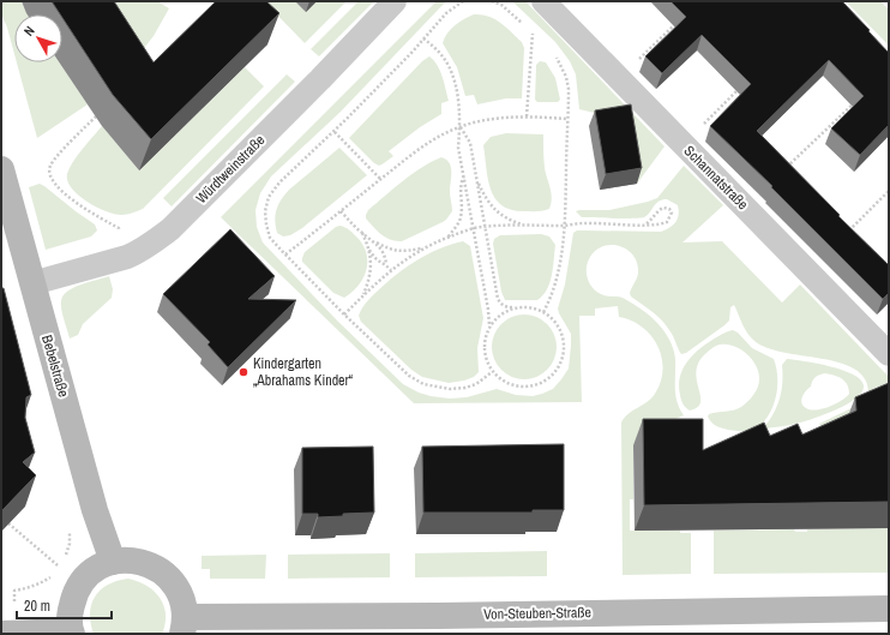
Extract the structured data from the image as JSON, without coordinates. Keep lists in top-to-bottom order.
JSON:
{
  "streets": {
    "street": [
      "Würdtweinstraße",
      "Schannatstraße",
      "Bebelstraße",
      "Von-Steuben-Straße"
    ]
  },
  "crossings": [
    ["Würdtweinstraße", "Bebelstraße"]
  ],
  "places": ["Kindergarten „Abrahams Kinder“"],
  "scale_bar": "20 m",
  "north": "top left"
}
